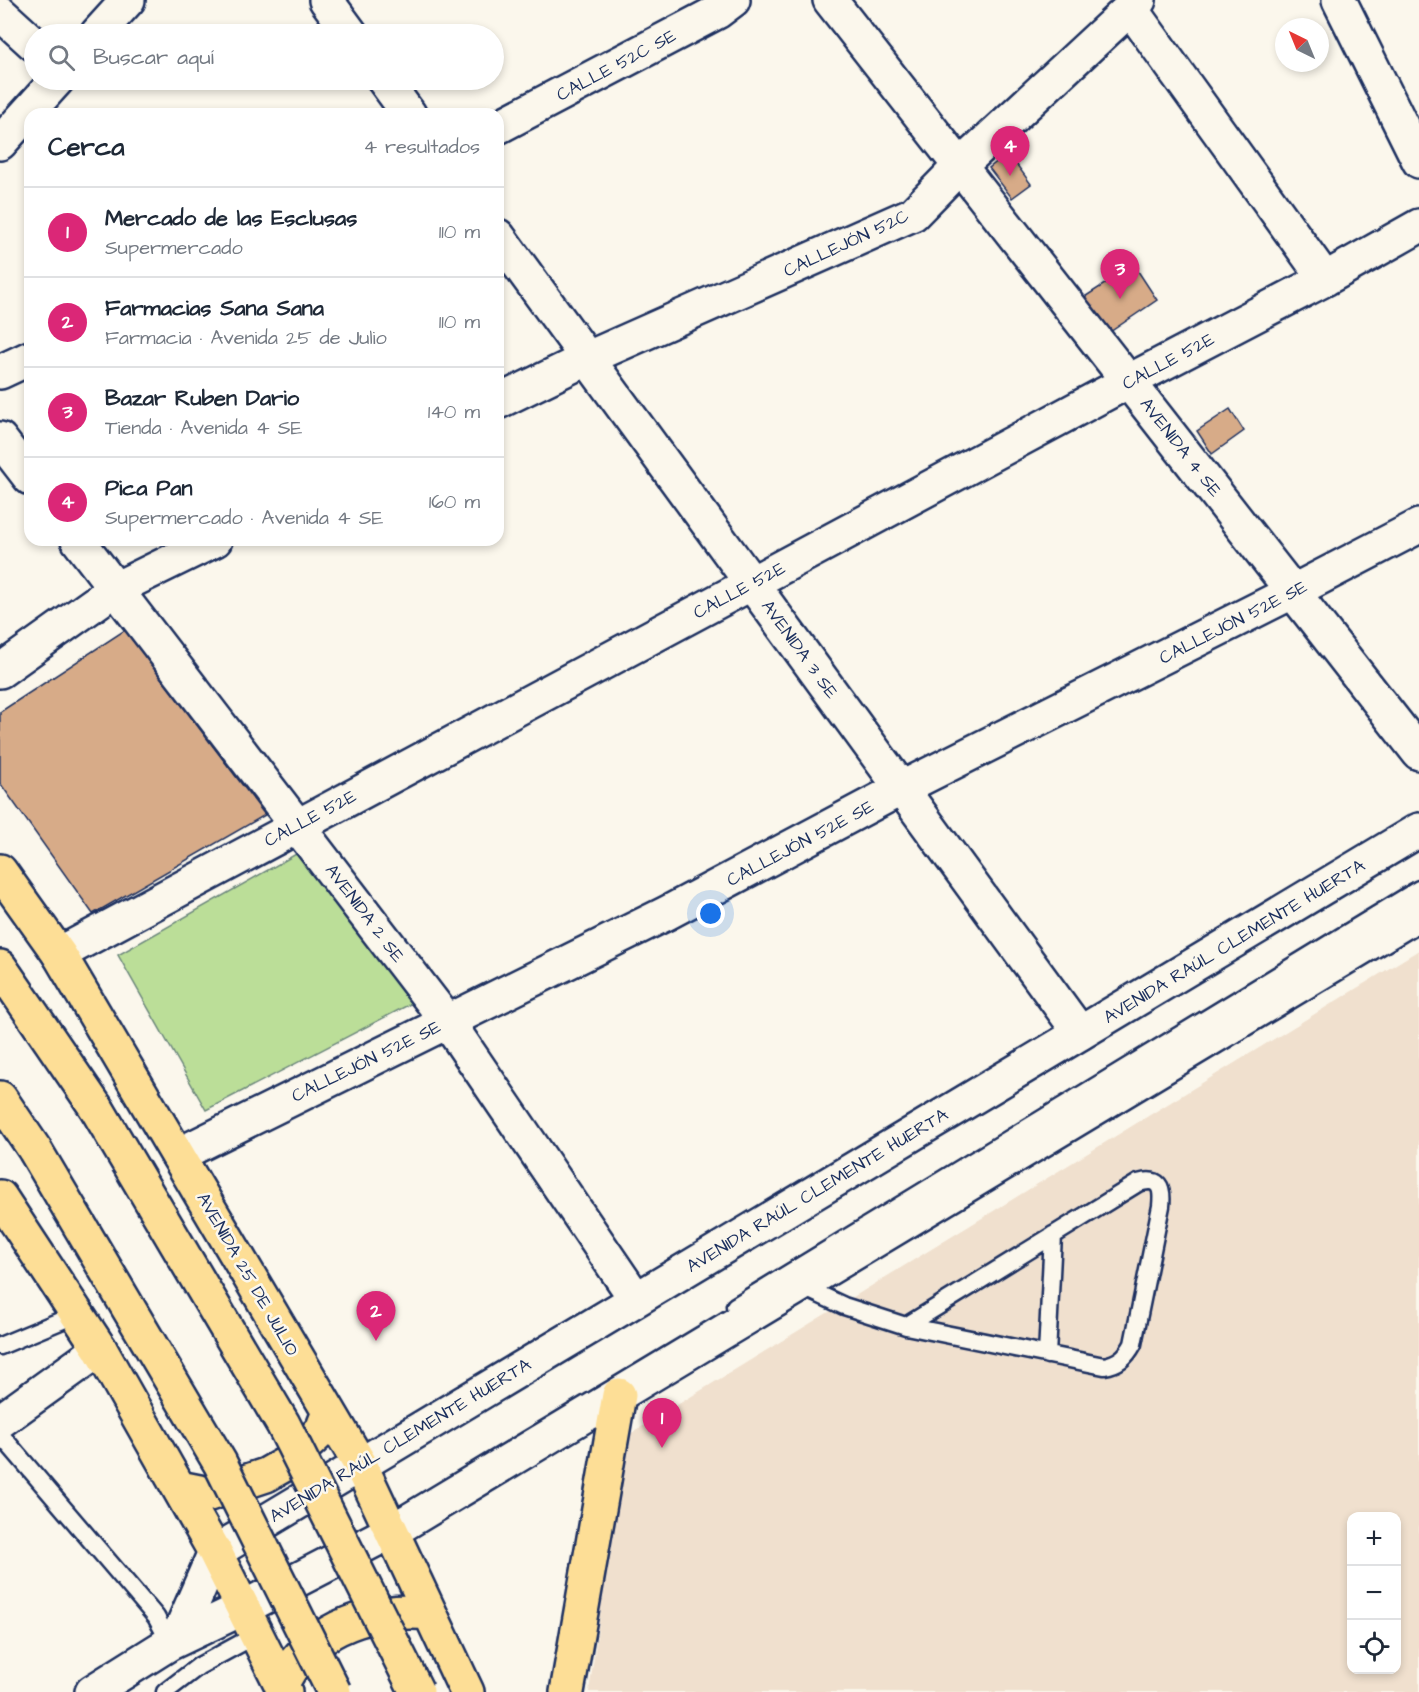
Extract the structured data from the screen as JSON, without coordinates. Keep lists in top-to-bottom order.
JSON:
{
  "streets": {
    "main road": ["AVENIDA 25 DE JULIO"],
    "street": [
      "CALLE 52C SE",
      "CALLEJÓN 52C",
      "CALLE 52E",
      "AVENIDA 4 SE",
      "CALLEJÓN 52E SE",
      "AVENIDA 3 SE",
      "AVENIDA 2 SE",
      "AVENIDA RAÚL CLEMENTE HUERTA"
    ]
  },
  "crossings": [
    ["CALLEJÓN 52C", "AVENIDA 4 SE"],
    ["CALLEJÓN 52C", "AVENIDA 3 SE"],
    ["CALLE 52E", "AVENIDA 4 SE"],
    ["CALLE 52E", "AVENIDA 3 SE"],
    ["CALLE 52E", "AVENIDA 2 SE"],
    ["CALLE 52E", "AVENIDA 25 DE JULIO"],
    ["AVENIDA 4 SE", "CALLEJÓN 52E SE"],
    ["CALLEJÓN 52E SE", "AVENIDA 3 SE"],
    ["CALLEJÓN 52E SE", "AVENIDA 2 SE"],
    ["CALLEJÓN 52E SE", "AVENIDA 25 DE JULIO"],
    ["AVENIDA 3 SE", "AVENIDA RAÚL CLEMENTE HUERTA"],
    ["AVENIDA 2 SE", "AVENIDA RAÚL CLEMENTE HUERTA"],
    ["AVENIDA RAÚL CLEMENTE HUERTA", "AVENIDA 25 DE JULIO"]
  ],
  "north": "top left",
  "page": {
    "search": "Buscar aquí",
    "heading": ["Cerca", "4 resultados"],
    "pins": [
      "4",
      "3",
      "2",
      "1"
    ],
    "list": [
      {
        "mark": "1",
        "name": "Mercado de las Esclusas",
        "note": "Supermercado",
        "value": "110 m"
      },
      {
        "mark": "2",
        "name": "Farmacias Sana Sana",
        "note": "Farmacia · Avenida 25 de Julio",
        "value": "110 m"
      },
      {
        "mark": "3",
        "name": "Bazar Ruben Dario",
        "note": "Tienda · Avenida 4 SE",
        "value": "140 m"
      },
      {
        "mark": "4",
        "name": "Pica Pan",
        "note": "Supermercado · Avenida 4 SE",
        "value": "160 m"
      }
    ],
    "map_buttons": ["+", "−"]
  }
}
